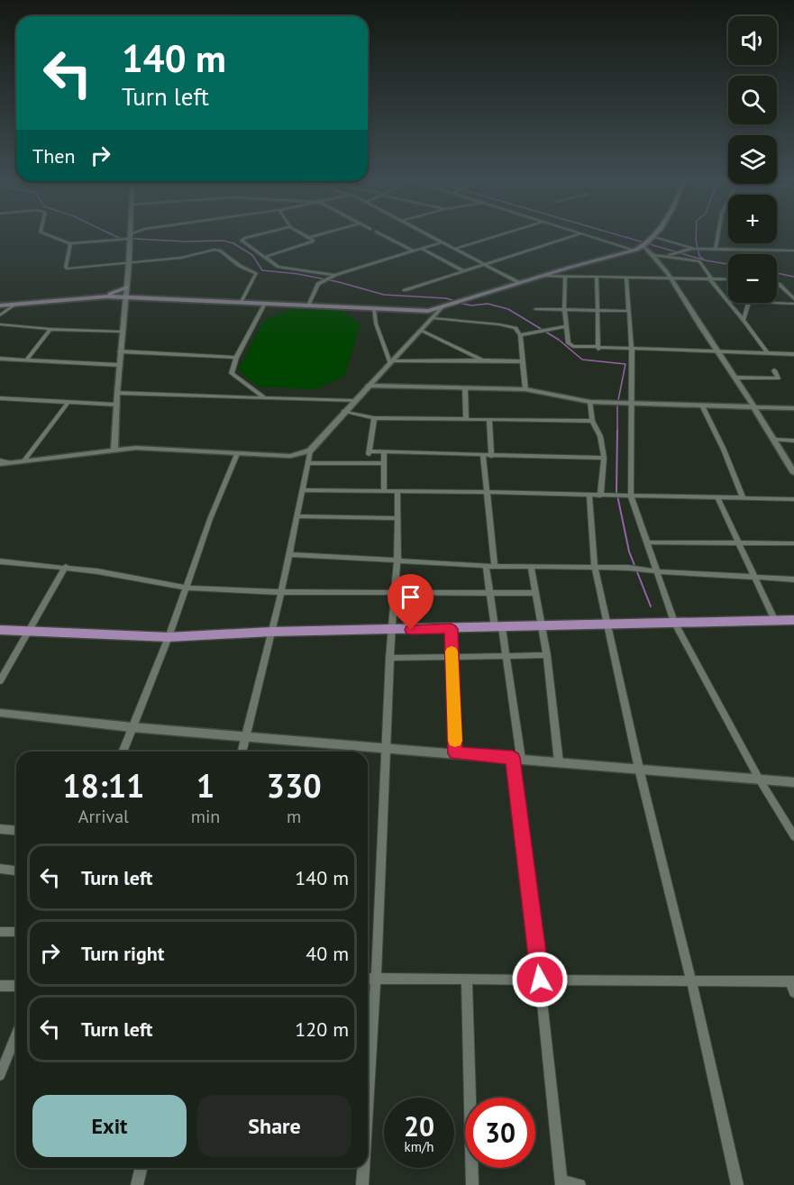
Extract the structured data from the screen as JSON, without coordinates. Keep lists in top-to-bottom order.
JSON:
{
  "page": {
    "map_buttons": ["+", "−"],
    "turn": ["140 m", "Turn left"],
    "then": "Then",
    "eta": [
      "18:11",
      "Arrival",
      "1",
      "min",
      "330",
      "m"
    ],
    "list": [
      {
        "name": "Turn left",
        "value": "140 m"
      },
      {
        "name": "Turn right",
        "value": "40 m"
      },
      {
        "name": "Turn left",
        "value": "120 m"
      }
    ],
    "buttons": ["Exit", "Share"],
    "speed": "20 km/h",
    "limit": "30"
  }
}
